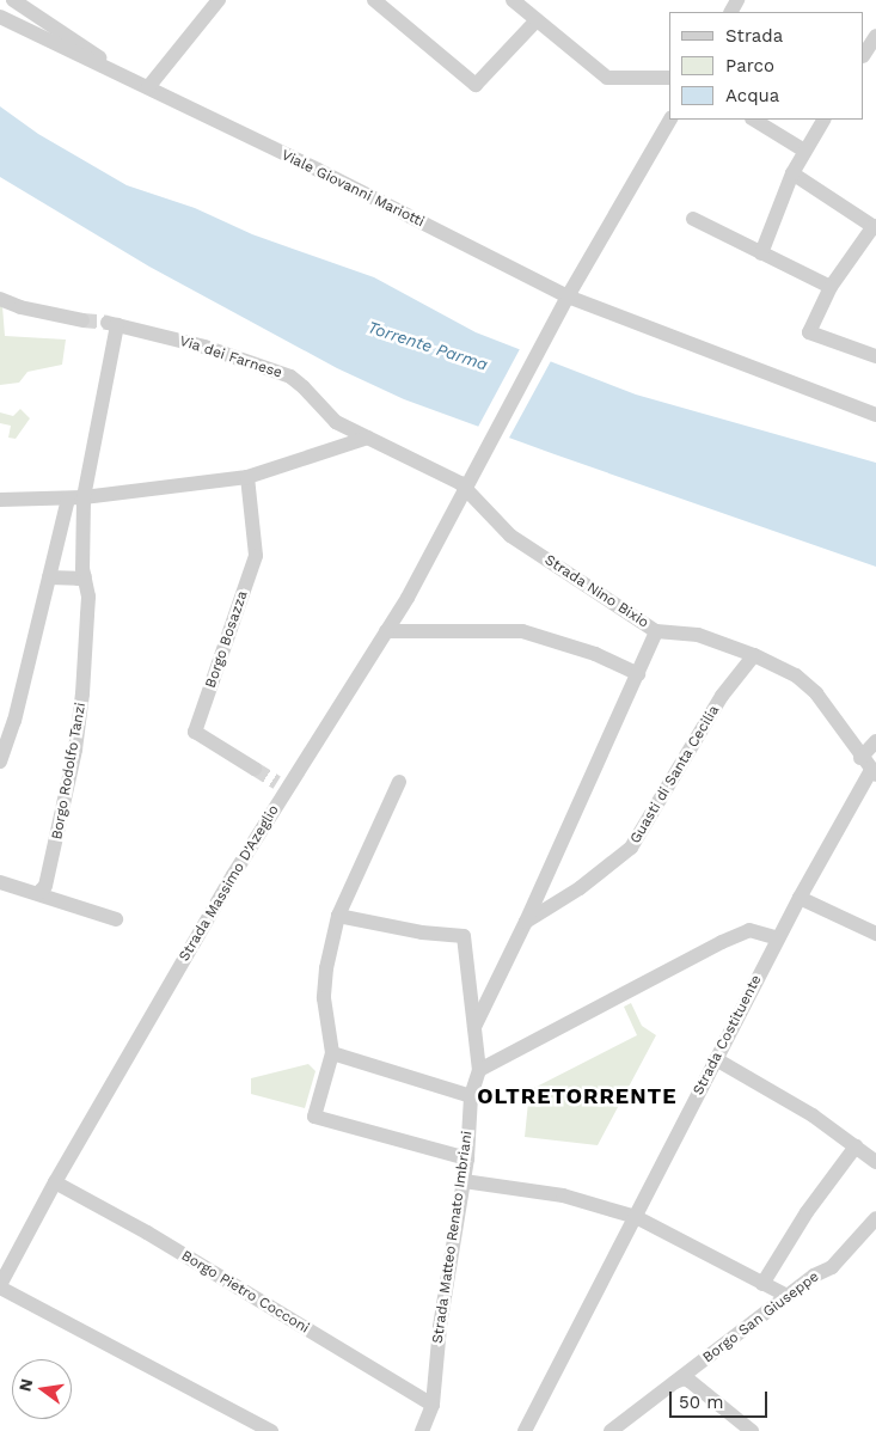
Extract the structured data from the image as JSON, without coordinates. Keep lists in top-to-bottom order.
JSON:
{
  "streets": {
    "street": [
      "Viale Giovanni Mariotti",
      "Via dei Farnese",
      "Strada Nino Bixio",
      "Borgo Bosazza",
      "Borgo Rodolfo Tanzi",
      "Guasti di Santa Cecilia",
      "Strada Massimo D'Azeglio",
      "Strada Costituente",
      "Strada Matteo Renato Imbriani",
      "Borgo Pietro Cocconi",
      "Borgo San Giuseppe"
    ]
  },
  "crossings": [
    ["Viale Giovanni Mariotti", "Strada Massimo D'Azeglio"],
    ["Via dei Farnese", "Strada Nino Bixio"],
    ["Via dei Farnese", "Borgo Rodolfo Tanzi"],
    ["Via dei Farnese", "Strada Massimo D'Azeglio"],
    ["Strada Nino Bixio", "Guasti di Santa Cecilia"],
    ["Strada Nino Bixio", "Strada Massimo D'Azeglio"],
    ["Strada Nino Bixio", "Strada Costituente"],
    ["Strada Massimo D'Azeglio", "Borgo Pietro Cocconi"],
    ["Strada Matteo Renato Imbriani", "Borgo Pietro Cocconi"]
  ],
  "districts": ["OLTRETORRENTE"],
  "water": ["Torrente Parma"],
  "legend": ["Strada", "Parco", "Acqua"],
  "scale_bar": "50 m",
  "north": "left"
}
